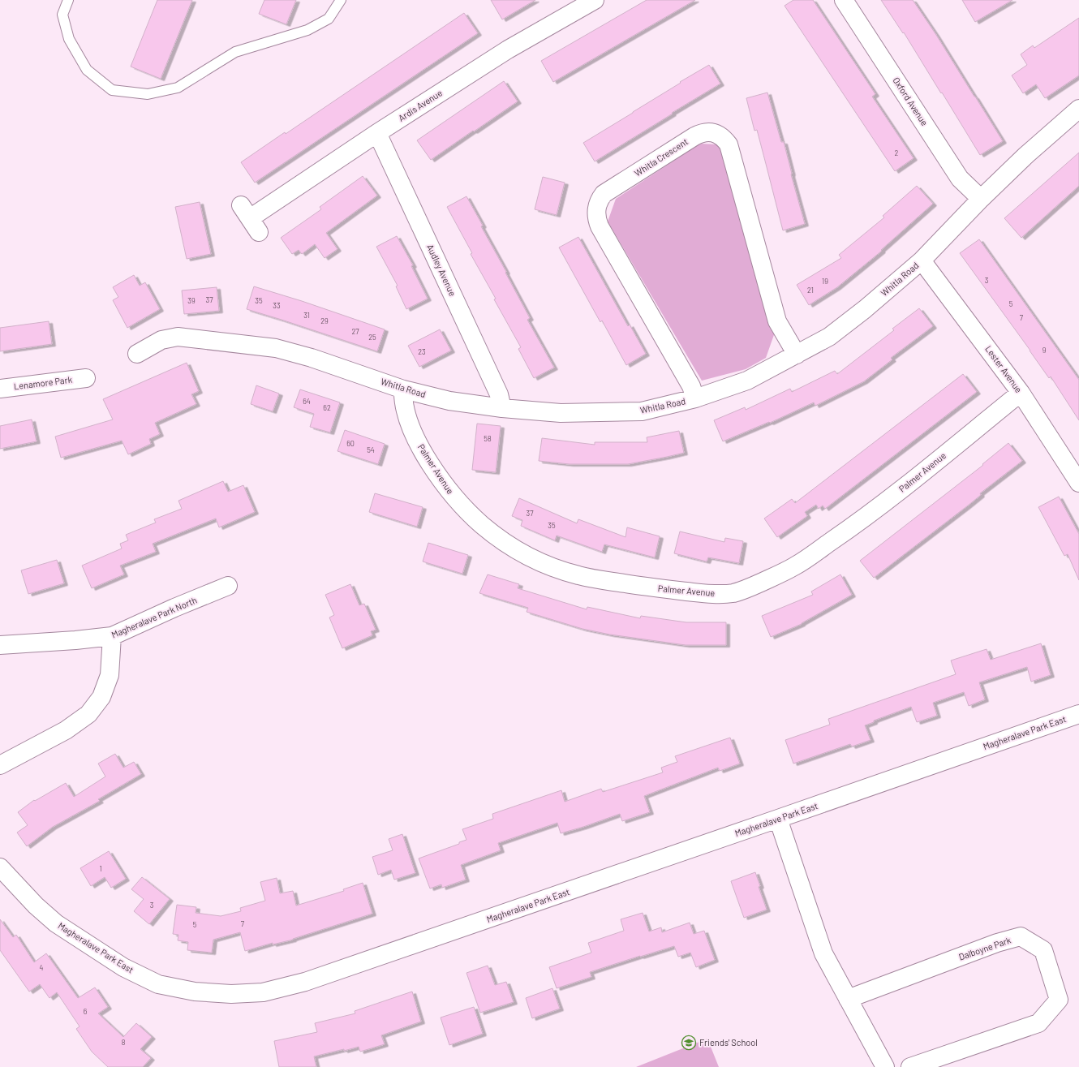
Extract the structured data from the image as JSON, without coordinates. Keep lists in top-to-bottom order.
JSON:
{
  "streets": {
    "street": [
      "Oxford Avenue",
      "Ardis Avenue",
      "Whitla Crescent",
      "Audley Avenue",
      "Whitla Road",
      "Lester Avenue",
      "Lenamore Park",
      "Palmer Avenue",
      "Magheralave Park North",
      "Magheralave Park East",
      "Dalboyne Park"
    ]
  },
  "crossings": [
    ["Oxford Avenue", "Whitla Road"],
    ["Ardis Avenue", "Audley Avenue"],
    ["Whitla Crescent", "Whitla Road"],
    ["Audley Avenue", "Whitla Road"],
    ["Whitla Road", "Lester Avenue"],
    ["Whitla Road", "Palmer Avenue"],
    ["Lester Avenue", "Palmer Avenue"]
  ],
  "places": {
    "school or university": ["Friends' School"]
  },
  "house_numbers": [
    "2",
    "3",
    "19",
    "21",
    "37",
    "39",
    "35",
    "5",
    "33",
    "31",
    "7",
    "29",
    "27",
    "25",
    "9",
    "23",
    "64",
    "62",
    "58",
    "60",
    "54",
    "37",
    "35",
    "1",
    "3",
    "7",
    "5",
    "4",
    "6",
    "8"
  ]
}
